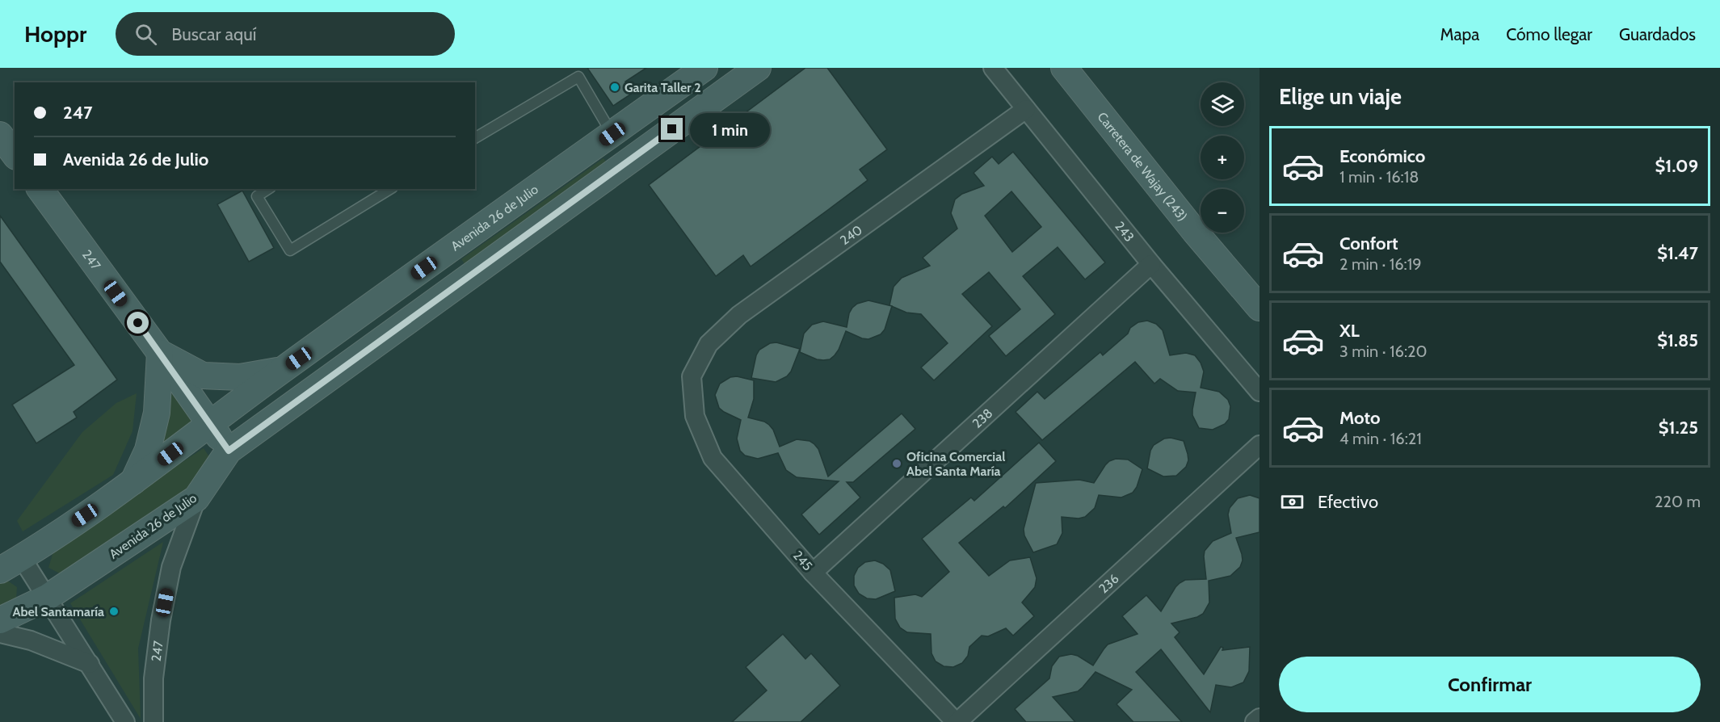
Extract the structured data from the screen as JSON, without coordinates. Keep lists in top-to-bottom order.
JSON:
{
  "streets": {
    "street": [
      "Carretera de Wajay (243)",
      "Avenida 26 de Julio",
      "243",
      "240",
      "247",
      "238",
      "245",
      "236"
    ]
  },
  "crossings": [
    ["Avenida 26 de Julio", "247"],
    ["243", "240"],
    ["243", "238"],
    ["240", "245"],
    ["238", "245"],
    ["245", "236"]
  ],
  "places": ["Garita Taller 2", "Oficina Comercial Abel Santa María", "Abel Santamaría"],
  "page": {
    "header": "Hoppr",
    "search": "Buscar aquí",
    "nav": ["Mapa", "Cómo llegar", "Guardados"],
    "heading": "Elige un viaje",
    "map_buttons": ["+", "−"],
    "banner": ["247", "Avenida 26 de Julio"],
    "bubble": "1 min",
    "list": [
      {
        "name": "Económico",
        "note": "1 min · 16:18",
        "value": "$1.09"
      },
      {
        "name": "Confort",
        "note": "2 min · 16:19",
        "value": "$1.47"
      },
      {
        "name": "XL",
        "note": "3 min · 16:20",
        "value": "$1.85"
      },
      {
        "name": "Moto",
        "note": "4 min · 16:21",
        "value": "$1.25"
      }
    ],
    "pay": ["Efectivo", "220 m"],
    "buttons": "Confirmar"
  }
}
